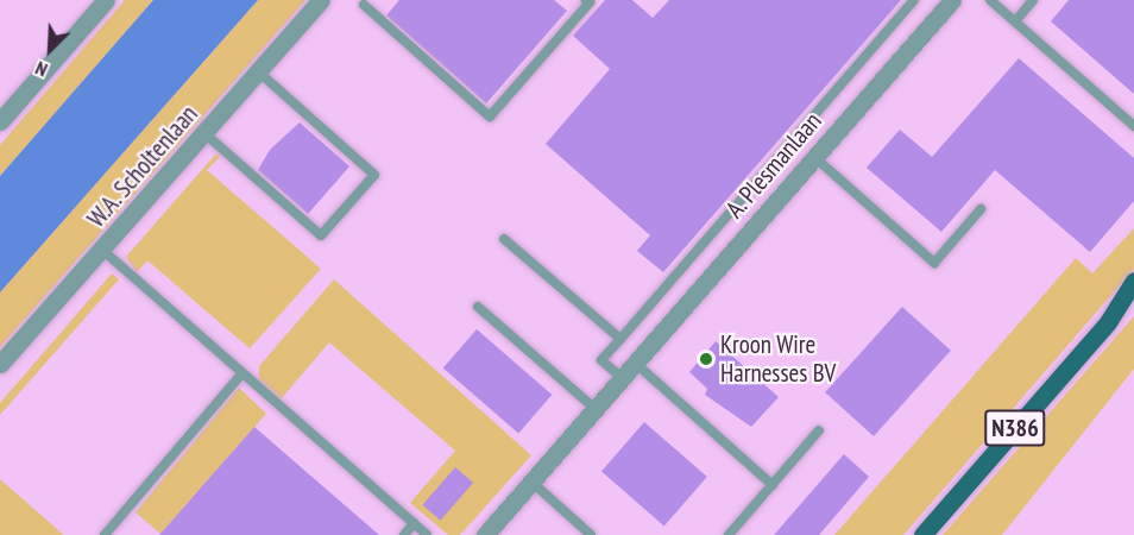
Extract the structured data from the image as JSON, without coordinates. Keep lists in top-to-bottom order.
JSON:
{
  "streets": {
    "main road": ["N386"],
    "street": ["A. Plesmanlaan", "W.A. Scholtenlaan"]
  },
  "places": ["Kroon Wire Harnesses BV"],
  "north": "bottom left"
}
